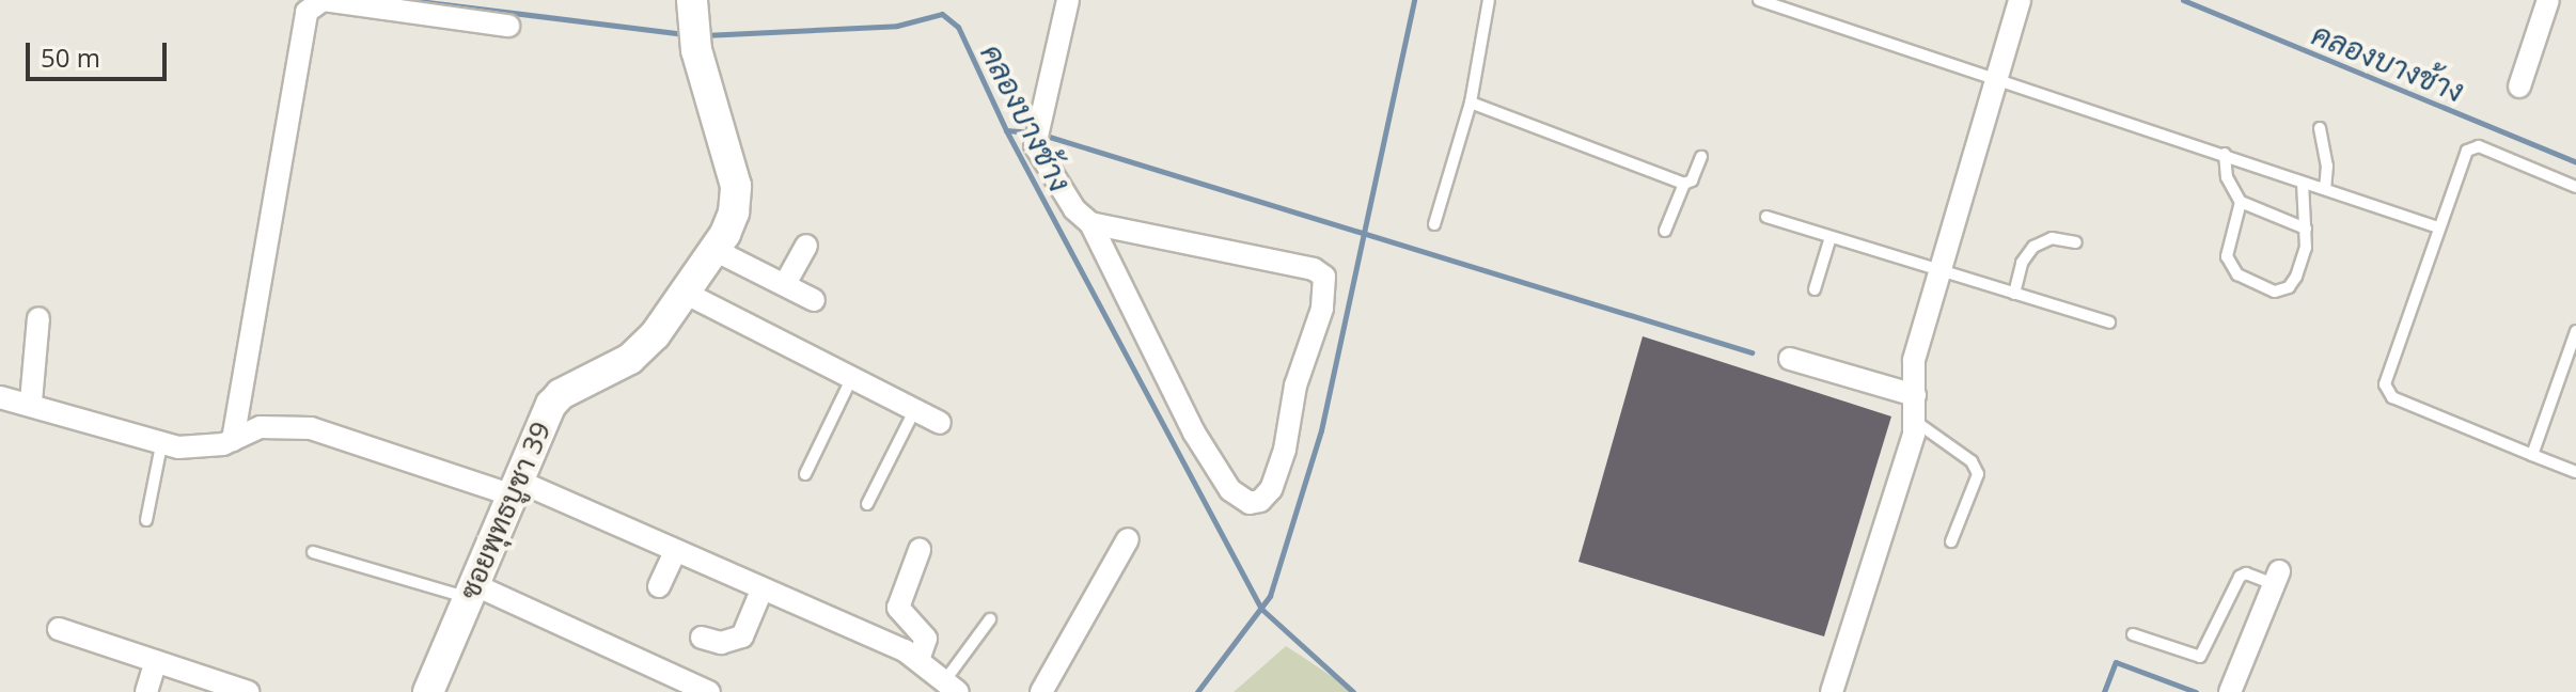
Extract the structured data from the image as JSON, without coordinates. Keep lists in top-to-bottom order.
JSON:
{
  "streets": {
    "street": ["ซอยพุทธบูชา 39"]
  },
  "water": ["คลองบางช้าง"],
  "scale_bar": "50 m"
}
